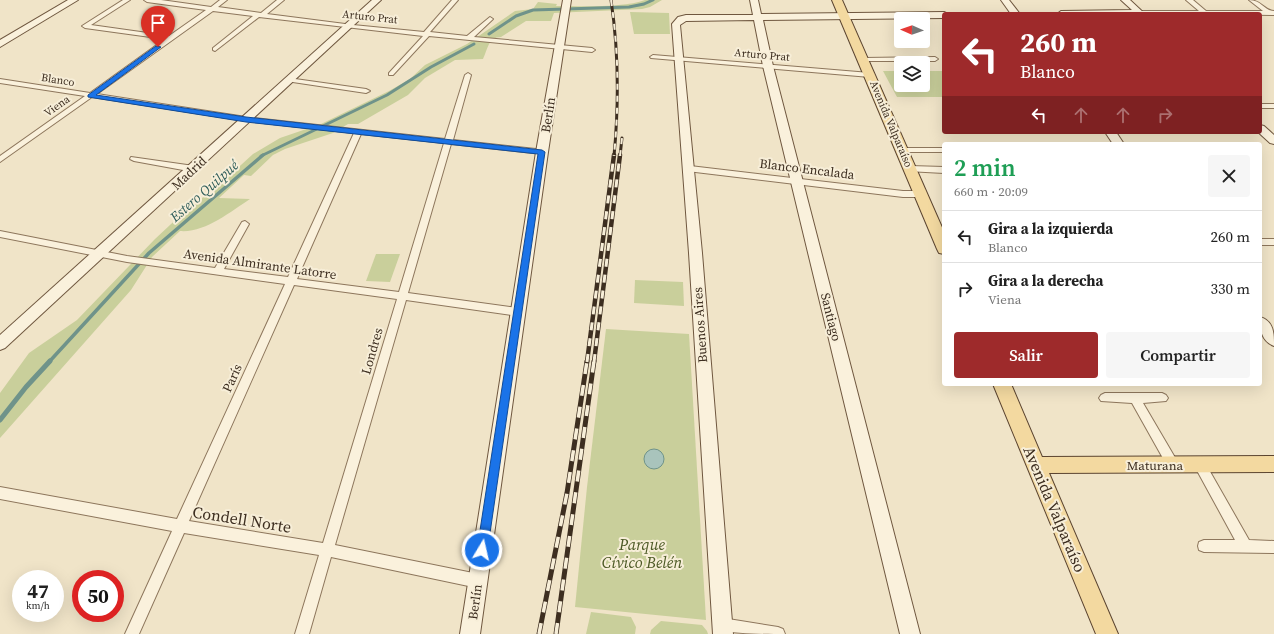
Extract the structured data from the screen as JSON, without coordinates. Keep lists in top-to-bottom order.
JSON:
{
  "streets": {
    "main road": ["Avenida Valparaíso", "Maturana"],
    "street": [
      "Arturo Prat",
      "Blanco",
      "Viena",
      "Berlín",
      "Blanco Encalada",
      "Madrid",
      "Avenida Almirante Latorre",
      "Santiago",
      "Buenos Aires",
      "Londres",
      "París",
      "Condell Norte"
    ]
  },
  "crossings": [
    ["Arturo Prat", "Viena"],
    ["Arturo Prat", "Berlín"],
    ["Arturo Prat", "Avenida Valparaíso"],
    ["Arturo Prat", "Madrid"],
    ["Arturo Prat", "Santiago"],
    ["Arturo Prat", "Buenos Aires"],
    ["Blanco", "Viena"],
    ["Blanco", "Berlín"],
    ["Blanco", "Madrid"],
    ["Blanco", "Londres"],
    ["Blanco", "París"],
    ["Berlín", "Avenida Almirante Latorre"],
    ["Berlín", "Condell Norte"],
    ["Avenida Valparaíso", "Blanco Encalada"],
    ["Avenida Valparaíso", "Maturana"],
    ["Blanco Encalada", "Santiago"],
    ["Blanco Encalada", "Buenos Aires"],
    ["Madrid", "Avenida Almirante Latorre"],
    ["Avenida Almirante Latorre", "Londres"],
    ["Avenida Almirante Latorre", "París"],
    ["Santiago", "Buenos Aires"],
    ["Londres", "Condell Norte"],
    ["París", "Condell Norte"]
  ],
  "water": ["Estero Quilpué"],
  "parks": ["Parque Cívico Belén"],
  "north": "left",
  "page": {
    "turn": ["260 m", "Blanco"],
    "heading": ["2 min", "660 m · 20:09"],
    "list": [
      {
        "name": "Gira a la izquierda",
        "note": "Blanco",
        "value": "260 m"
      },
      {
        "name": "Gira a la derecha",
        "note": "Viena",
        "value": "330 m"
      }
    ],
    "buttons": ["Salir", "Compartir"],
    "speed": "47 km/h",
    "limit": "50"
  }
}
